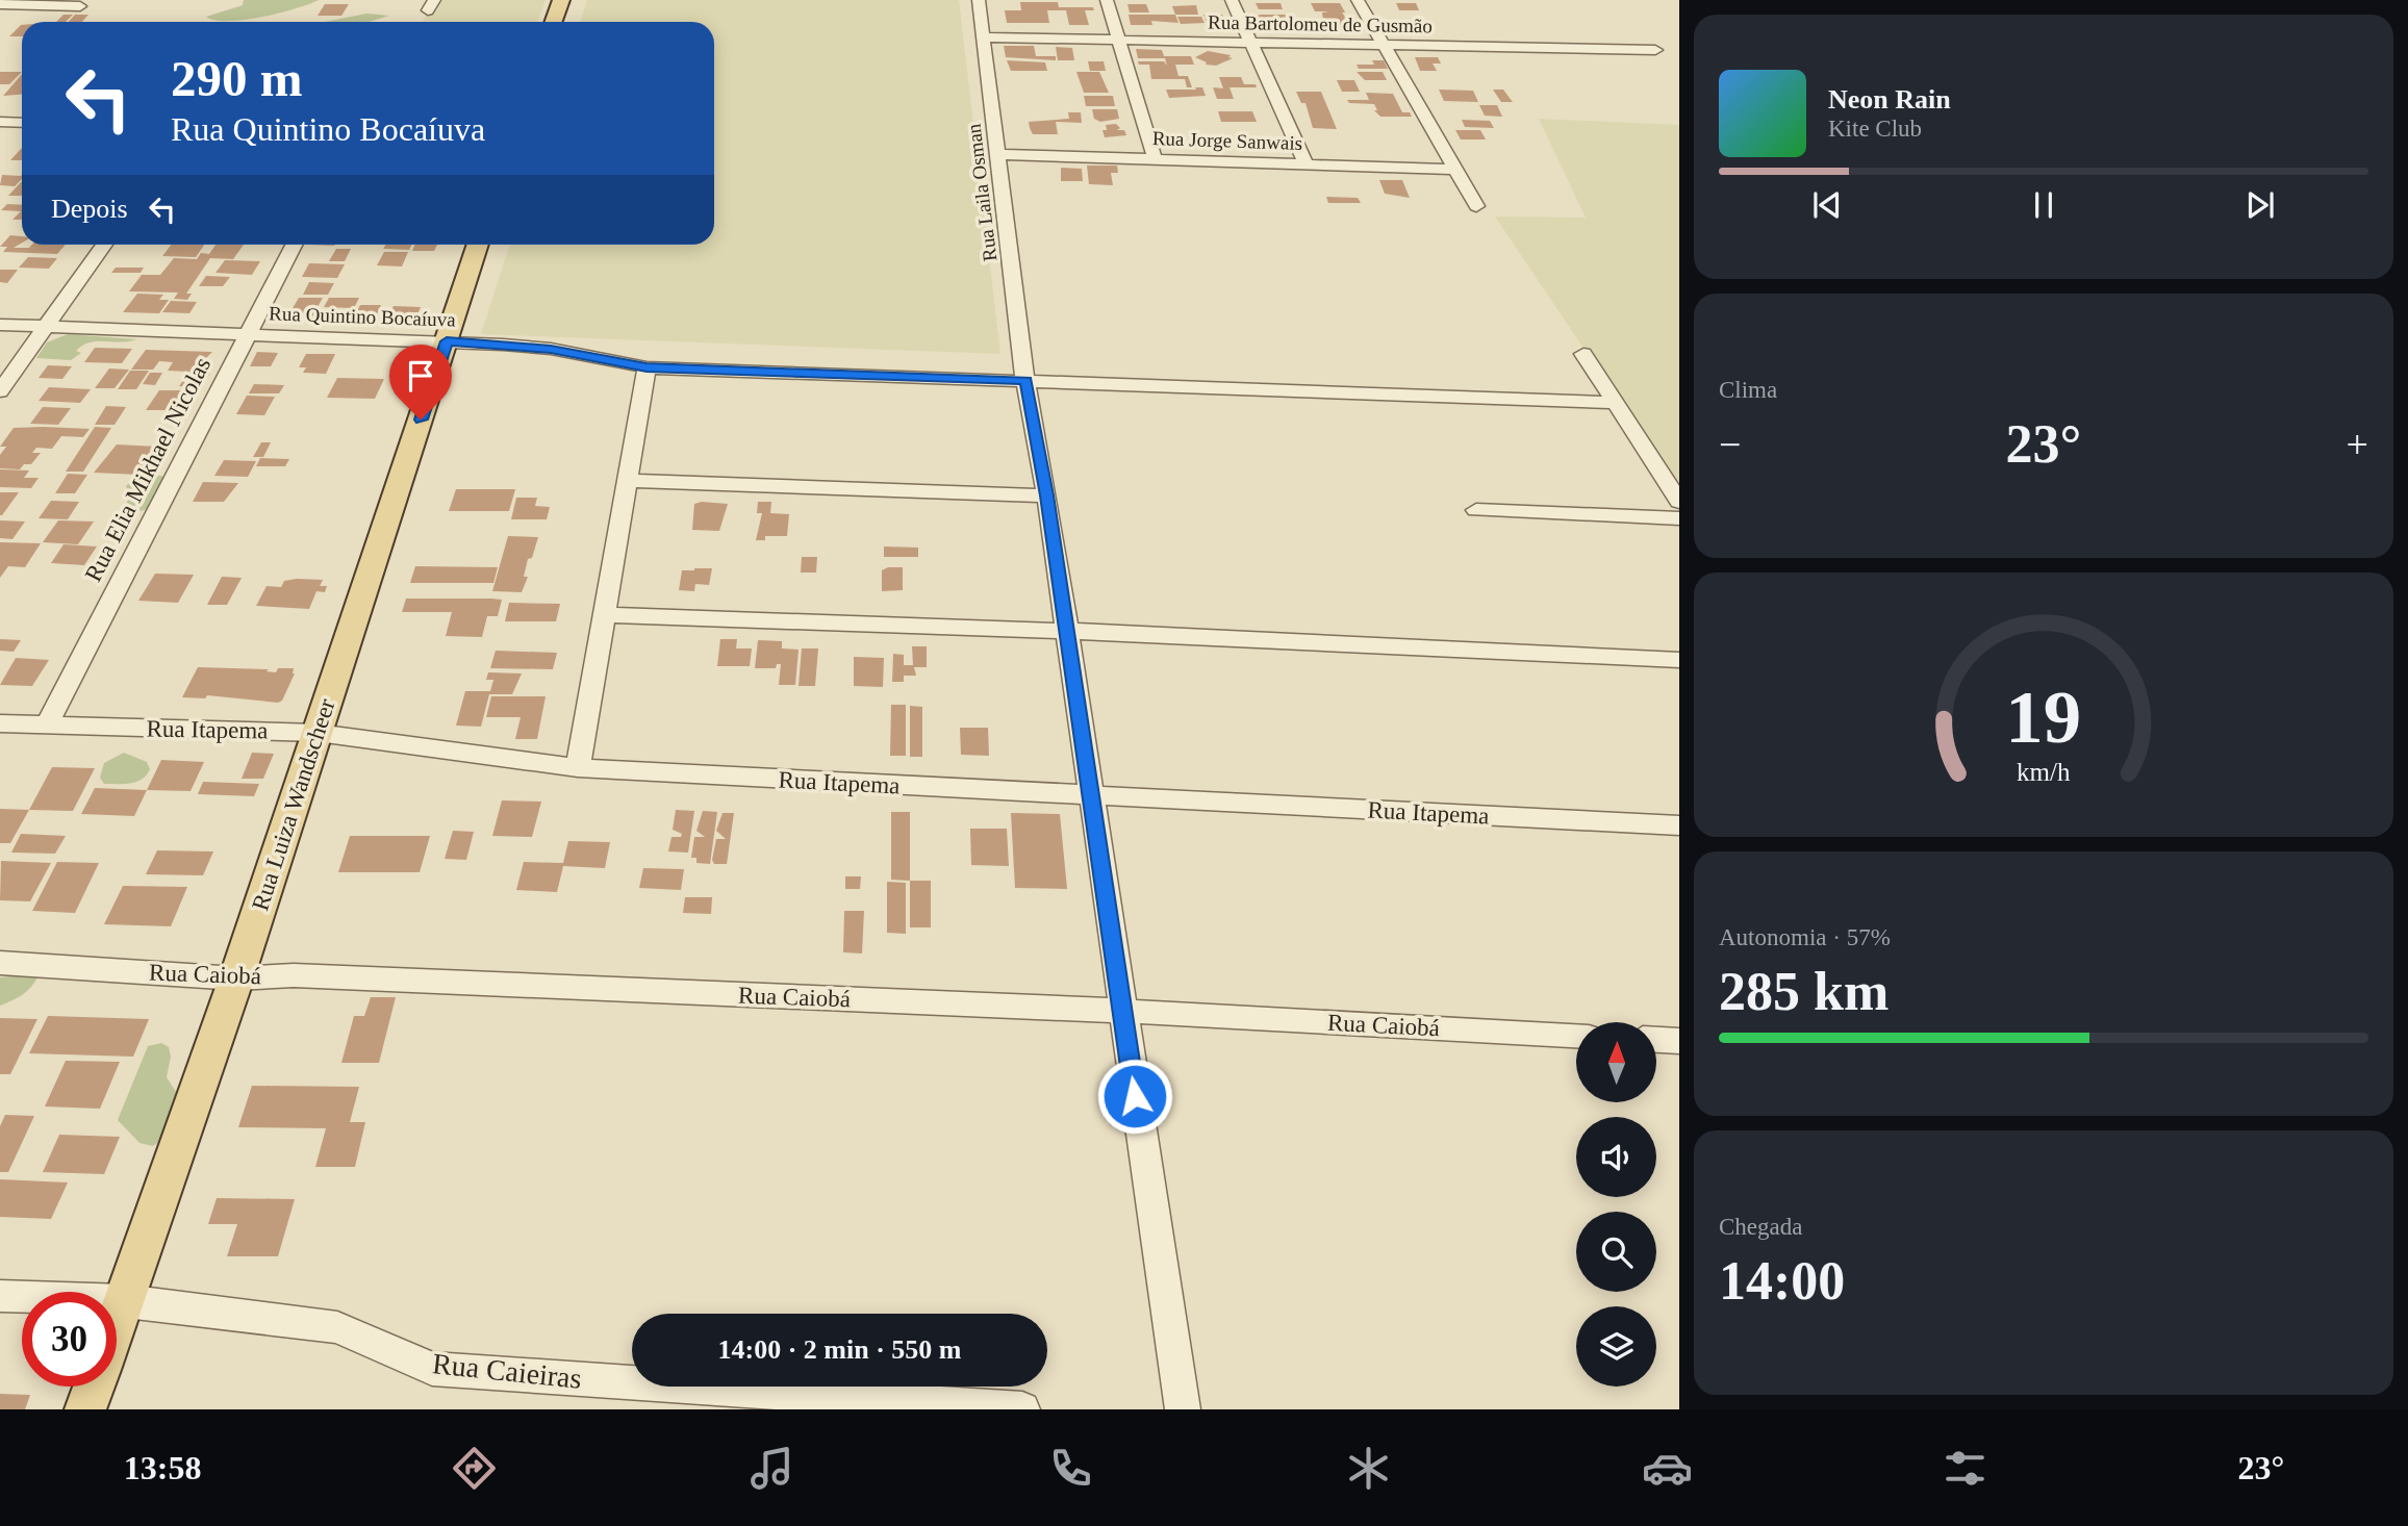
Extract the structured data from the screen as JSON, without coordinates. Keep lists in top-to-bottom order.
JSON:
{
  "streets": {
    "main road": ["Rua Luiza Wandscheer"],
    "street": [
      "Rua Bartolomeu de Gusmão",
      "Rua Jorge Sanwais",
      "Rua Laila Osman",
      "Rua Quintino Bocaíuva",
      "Rua Elia Mikhael Nicolas",
      "Rua Itapema",
      "Rua Caiobá",
      "Rua Caieiras"
    ]
  },
  "crossings": [
    ["Rua Bartolomeu de Gusmão", "Rua Laila Osman"],
    ["Rua Jorge Sanwais", "Rua Laila Osman"],
    ["Rua Laila Osman", "Rua Quintino Bocaíuva"],
    ["Rua Quintino Bocaíuva", "Rua Elia Mikhael Nicolas"],
    ["Rua Quintino Bocaíuva", "Rua Luiza Wandscheer"],
    ["Rua Elia Mikhael Nicolas", "Rua Itapema"],
    ["Rua Itapema", "Rua Luiza Wandscheer"],
    ["Rua Luiza Wandscheer", "Rua Caiobá"],
    ["Rua Luiza Wandscheer", "Rua Caieiras"]
  ],
  "north": "top",
  "page": {
    "turn": ["290 m", "Rua Quintino Bocaíuva"],
    "song": ["Neon Rain", "Kite Club"],
    "then": "Depois",
    "tile": [
      "Clima",
      ["Autonomia · 57%", "285 km"],
      ["Chegada", "14:00"]
    ],
    "heat": ["−", "23°", "+"],
    "limit": "30",
    "trip": "14:00 · 2 min · 550 m",
    "tabs": ["13:58", "23°"],
    "gauge": ["19", "km/h"]
  }
}
